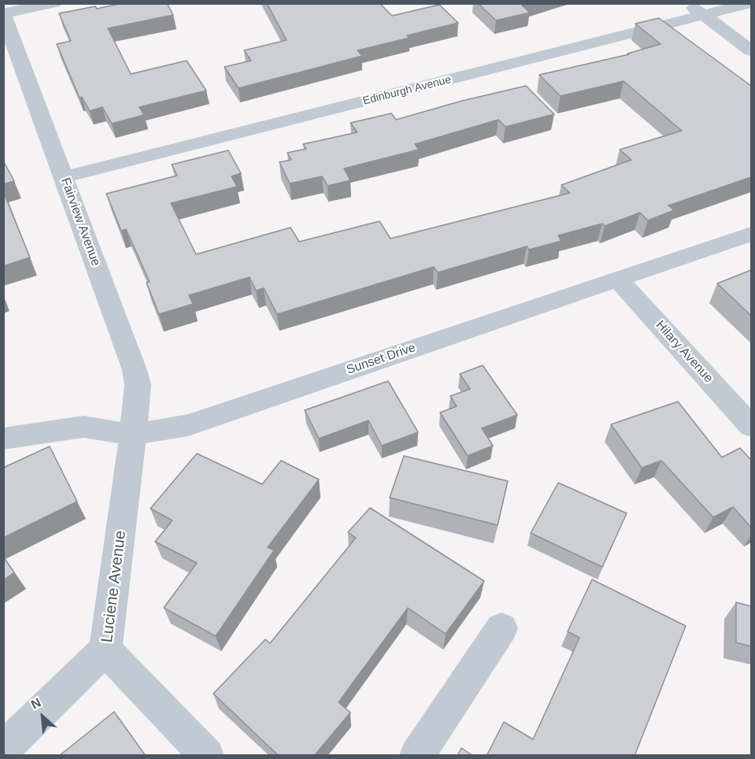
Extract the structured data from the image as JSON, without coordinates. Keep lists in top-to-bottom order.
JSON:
{
  "streets": {
    "street": [
      "Edinburgh Avenue",
      "Fairview Avenue",
      "Hilary Avenue",
      "Sunset Drive",
      "Luciene Avenue"
    ]
  },
  "crossings": [
    ["Edinburgh Avenue", "Fairview Avenue"],
    ["Fairview Avenue", "Sunset Drive"],
    ["Fairview Avenue", "Luciene Avenue"],
    ["Hilary Avenue", "Sunset Drive"],
    ["Sunset Drive", "Luciene Avenue"]
  ],
  "north": "top left"
}
